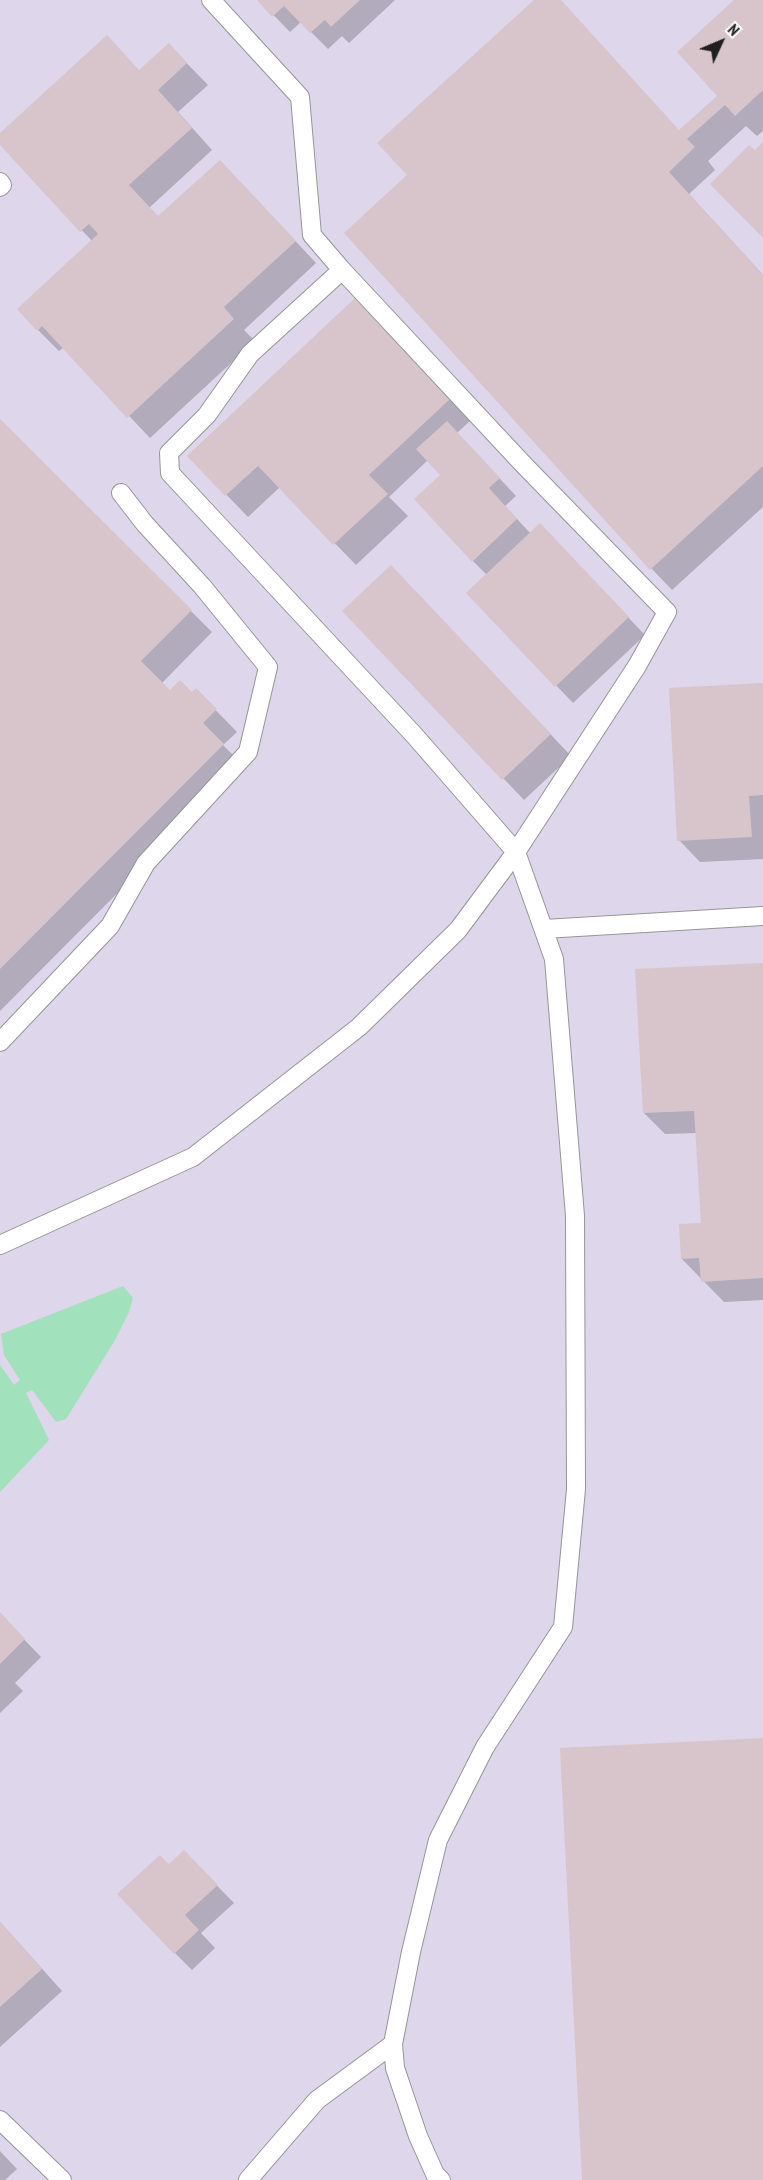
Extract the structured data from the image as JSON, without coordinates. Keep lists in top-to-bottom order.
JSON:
{
  "north": "top right"
}
